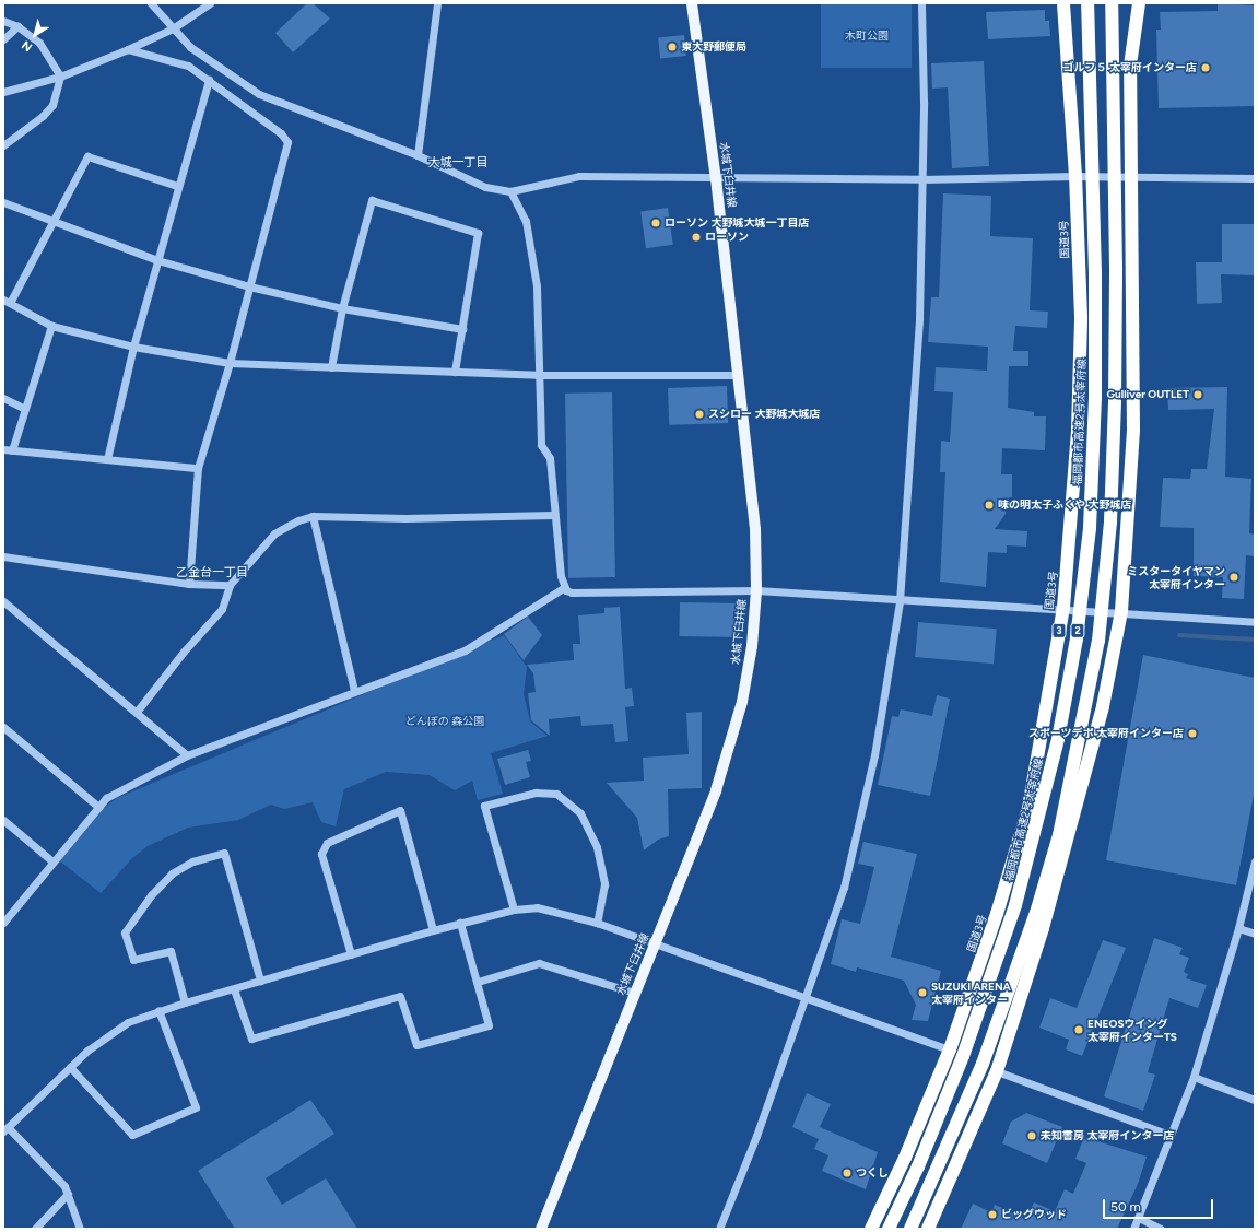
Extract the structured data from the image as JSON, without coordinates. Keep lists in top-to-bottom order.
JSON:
{
  "streets": {
    "highway": [
      "国道3号",
      "福岡都市高速2号太宰府線",
      "3",
      "2"
    ],
    "main road": ["水城下臼井線"]
  },
  "districts": ["大城一丁目", "乙金台一丁目"],
  "parks": ["木町公園", "どんぽの 森公園"],
  "places": [
    "東大野郵便局",
    "ゴルフ５ 太宰府インター店",
    "ローソン 大野城大城一丁目店",
    "ローソン",
    "Gulliver OUTLET",
    "スシロー 大野城大城店",
    "味の明太子ふくや 大野城店",
    "ミスタータイヤマン 太宰府インター",
    "スポーツデポ 太宰府インター店",
    "SUZUKI ARENA 太宰府インター",
    "ENEOSウイング 太宰府インターTS",
    "未知書房 太宰府インター店",
    "つくし",
    "ビッグウッド"
  ],
  "scale_bar": "50 m",
  "north": "bottom left"
}
